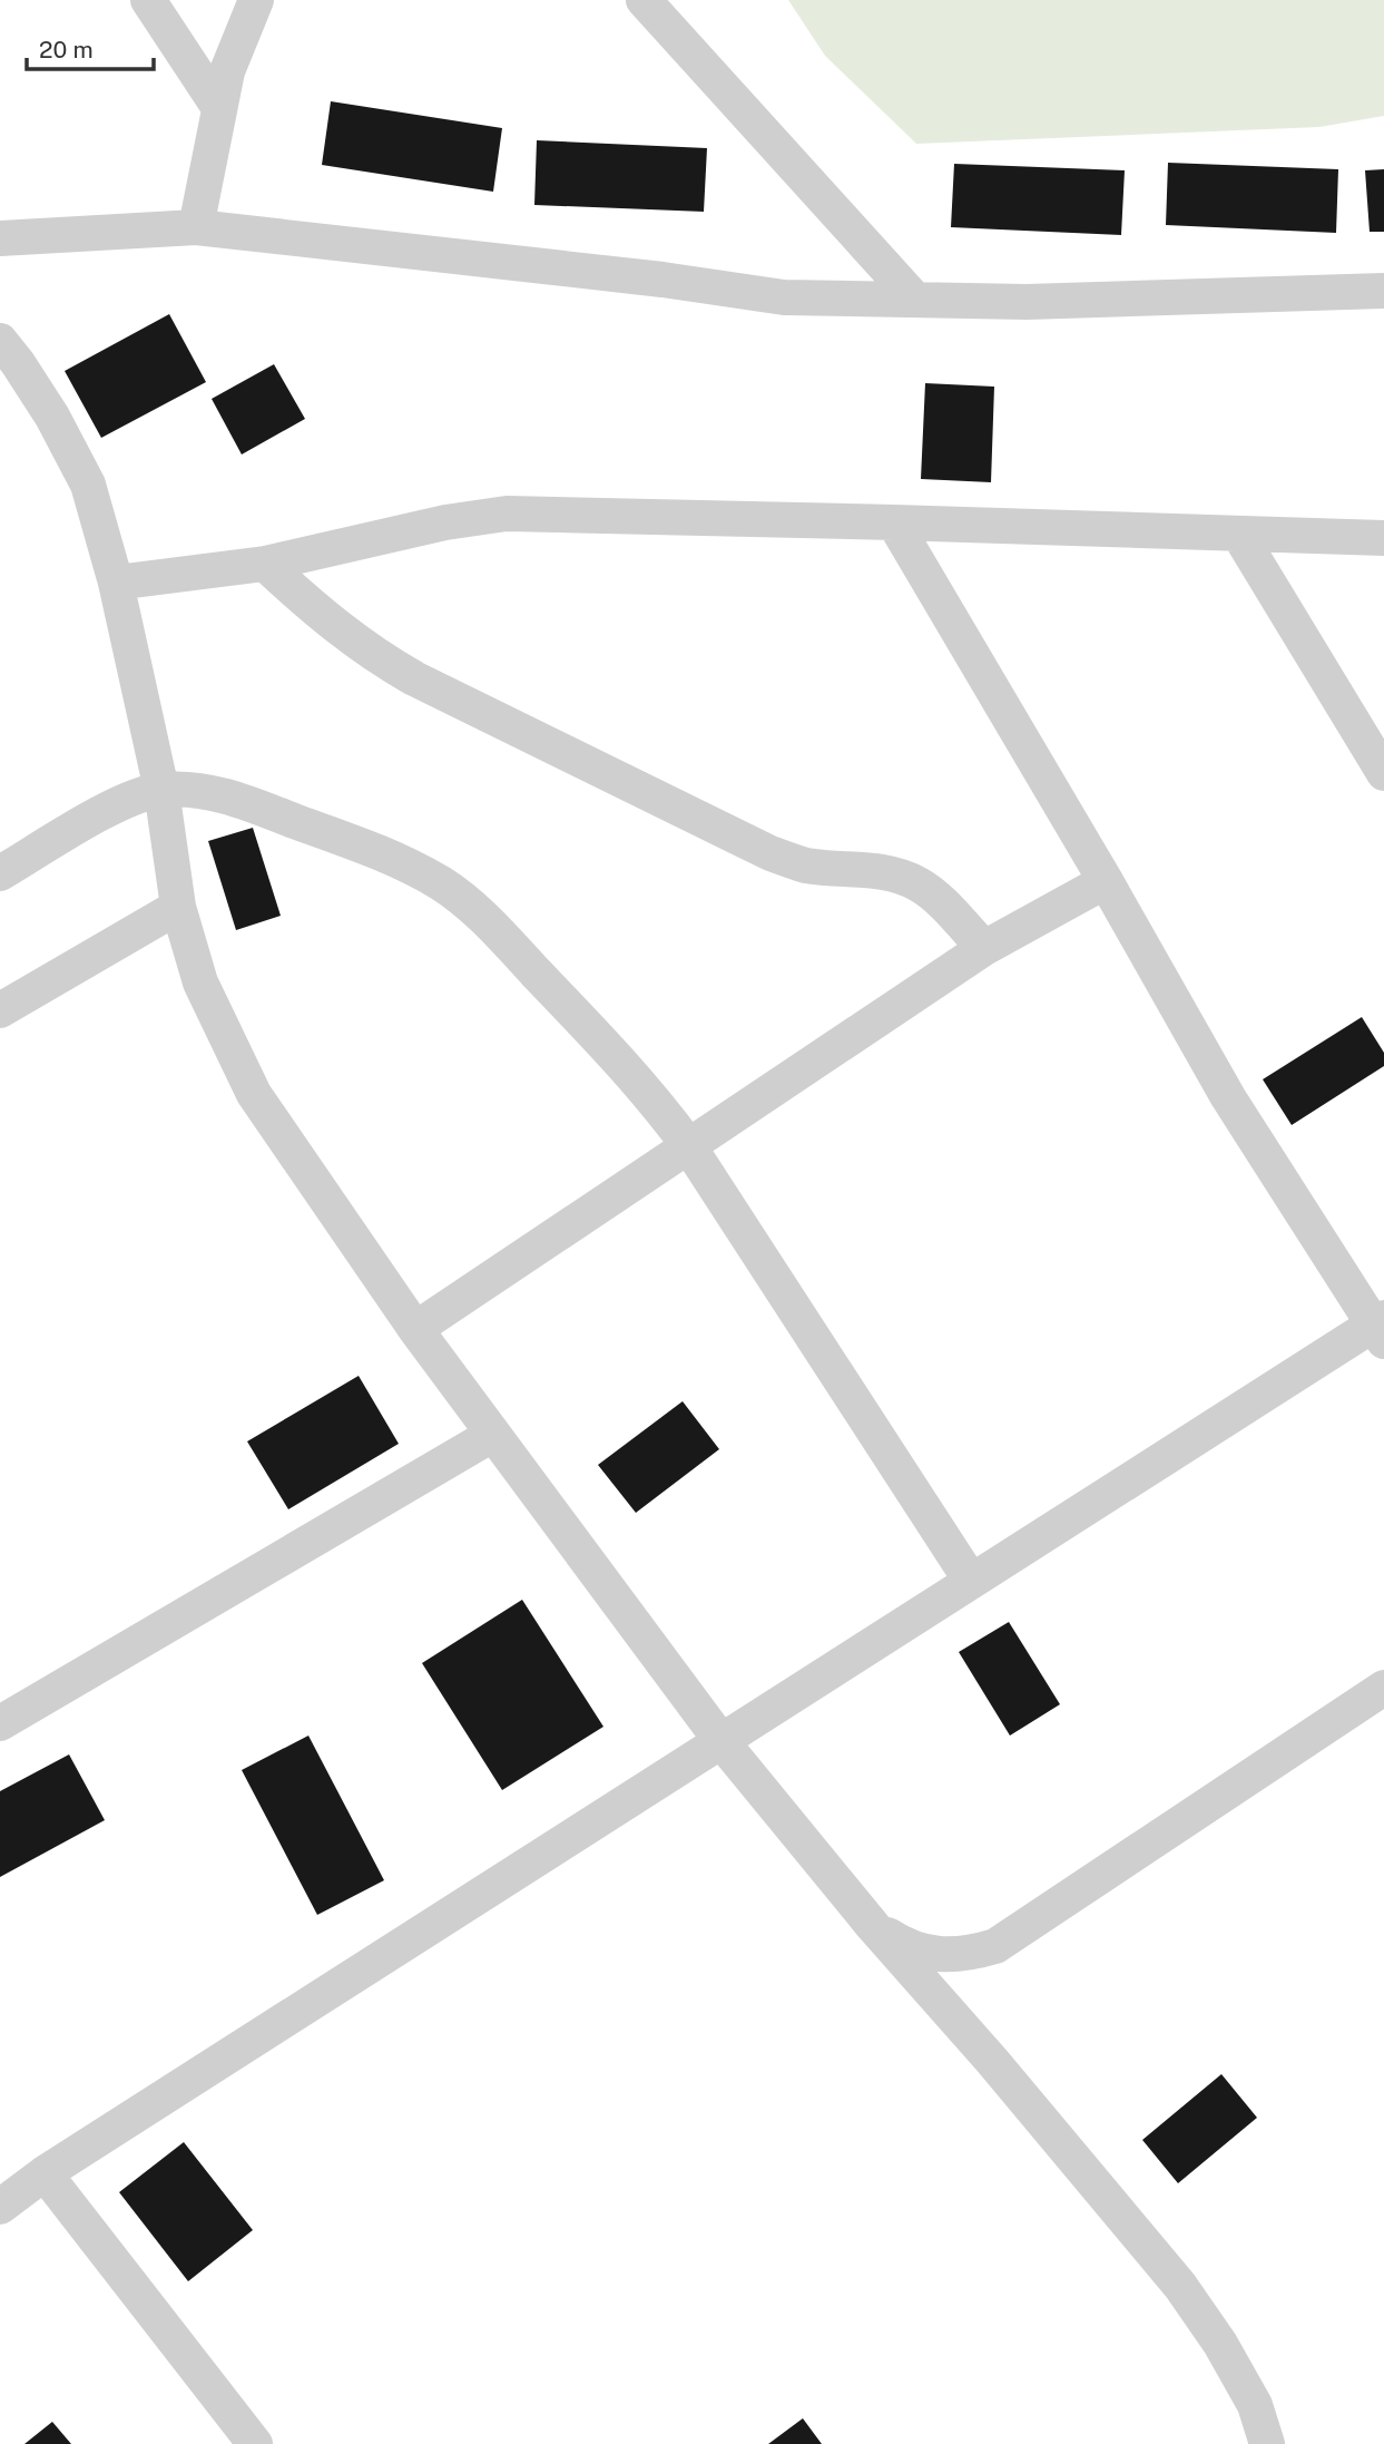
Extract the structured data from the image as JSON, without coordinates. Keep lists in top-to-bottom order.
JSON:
{
  "scale_bar": "20 m"
}
